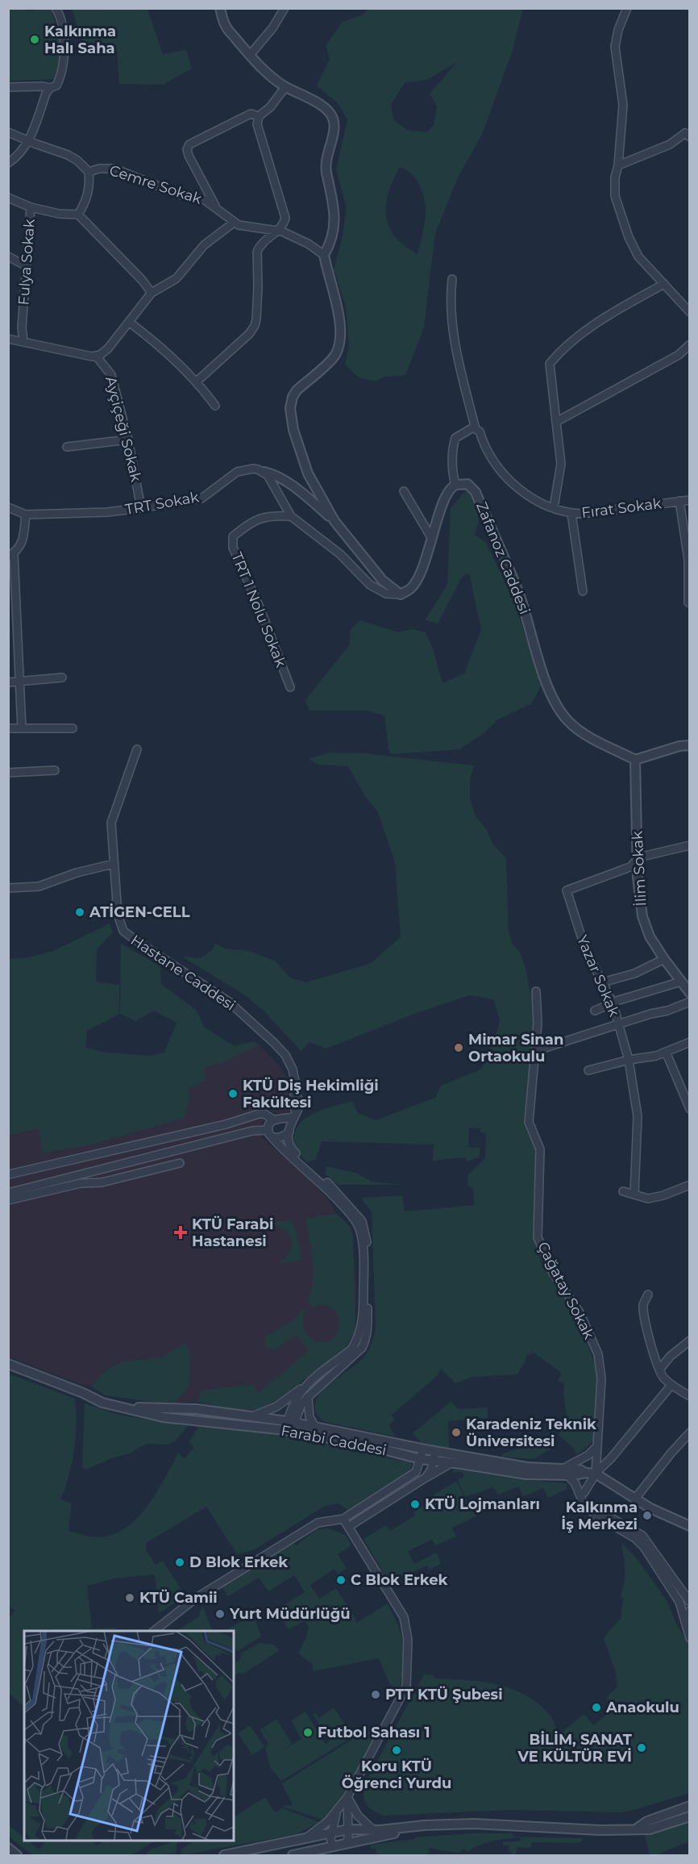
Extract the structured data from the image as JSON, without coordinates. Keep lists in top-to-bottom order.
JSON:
{
  "streets": {
    "street": [
      "Cemre Sokak",
      "Fulya Sokak",
      "Ayçiçeği Sokak",
      "TRT Sokak",
      "Fırat Sokak",
      "Zafanoz Caddesi",
      "TRT 1 Nolu Sokak",
      "İlim Sokak",
      "Hastane Caddesi",
      "Yazar Sokak",
      "Çağatay Sokak",
      "Farabi Caddesi"
    ]
  },
  "crossings": [
    ["Ayçiçeği Sokak", "TRT Sokak"],
    ["Zafanoz Caddesi", "İlim Sokak"],
    ["İlim Sokak", "Yazar Sokak"],
    ["Çağatay Sokak", "Farabi Caddesi"]
  ],
  "places": {
    "other": [
      "Kalkınma Halı Saha",
      "ATİGEN-CELL",
      "Mimar Sinan Ortaokulu",
      "KTÜ Diş Hekimliği Fakültesi",
      "Karadeniz Teknik Üniversitesi",
      "KTÜ Lojmanları",
      "Kalkınma İş Merkezi",
      "D Blok Erkek",
      "C Blok Erkek",
      "KTÜ Camii",
      "Yurt Müdürlüğü",
      "PTT KTÜ Şubesi",
      "Anaokulu",
      "Futbol Sahası 1",
      "BİLİM, SANAT VE KÜLTÜR EVİ",
      "Koru KTÜ Öğrenci Yurdu"
    ],
    "health": ["KTÜ Farabi Hastanesi"]
  }
}
